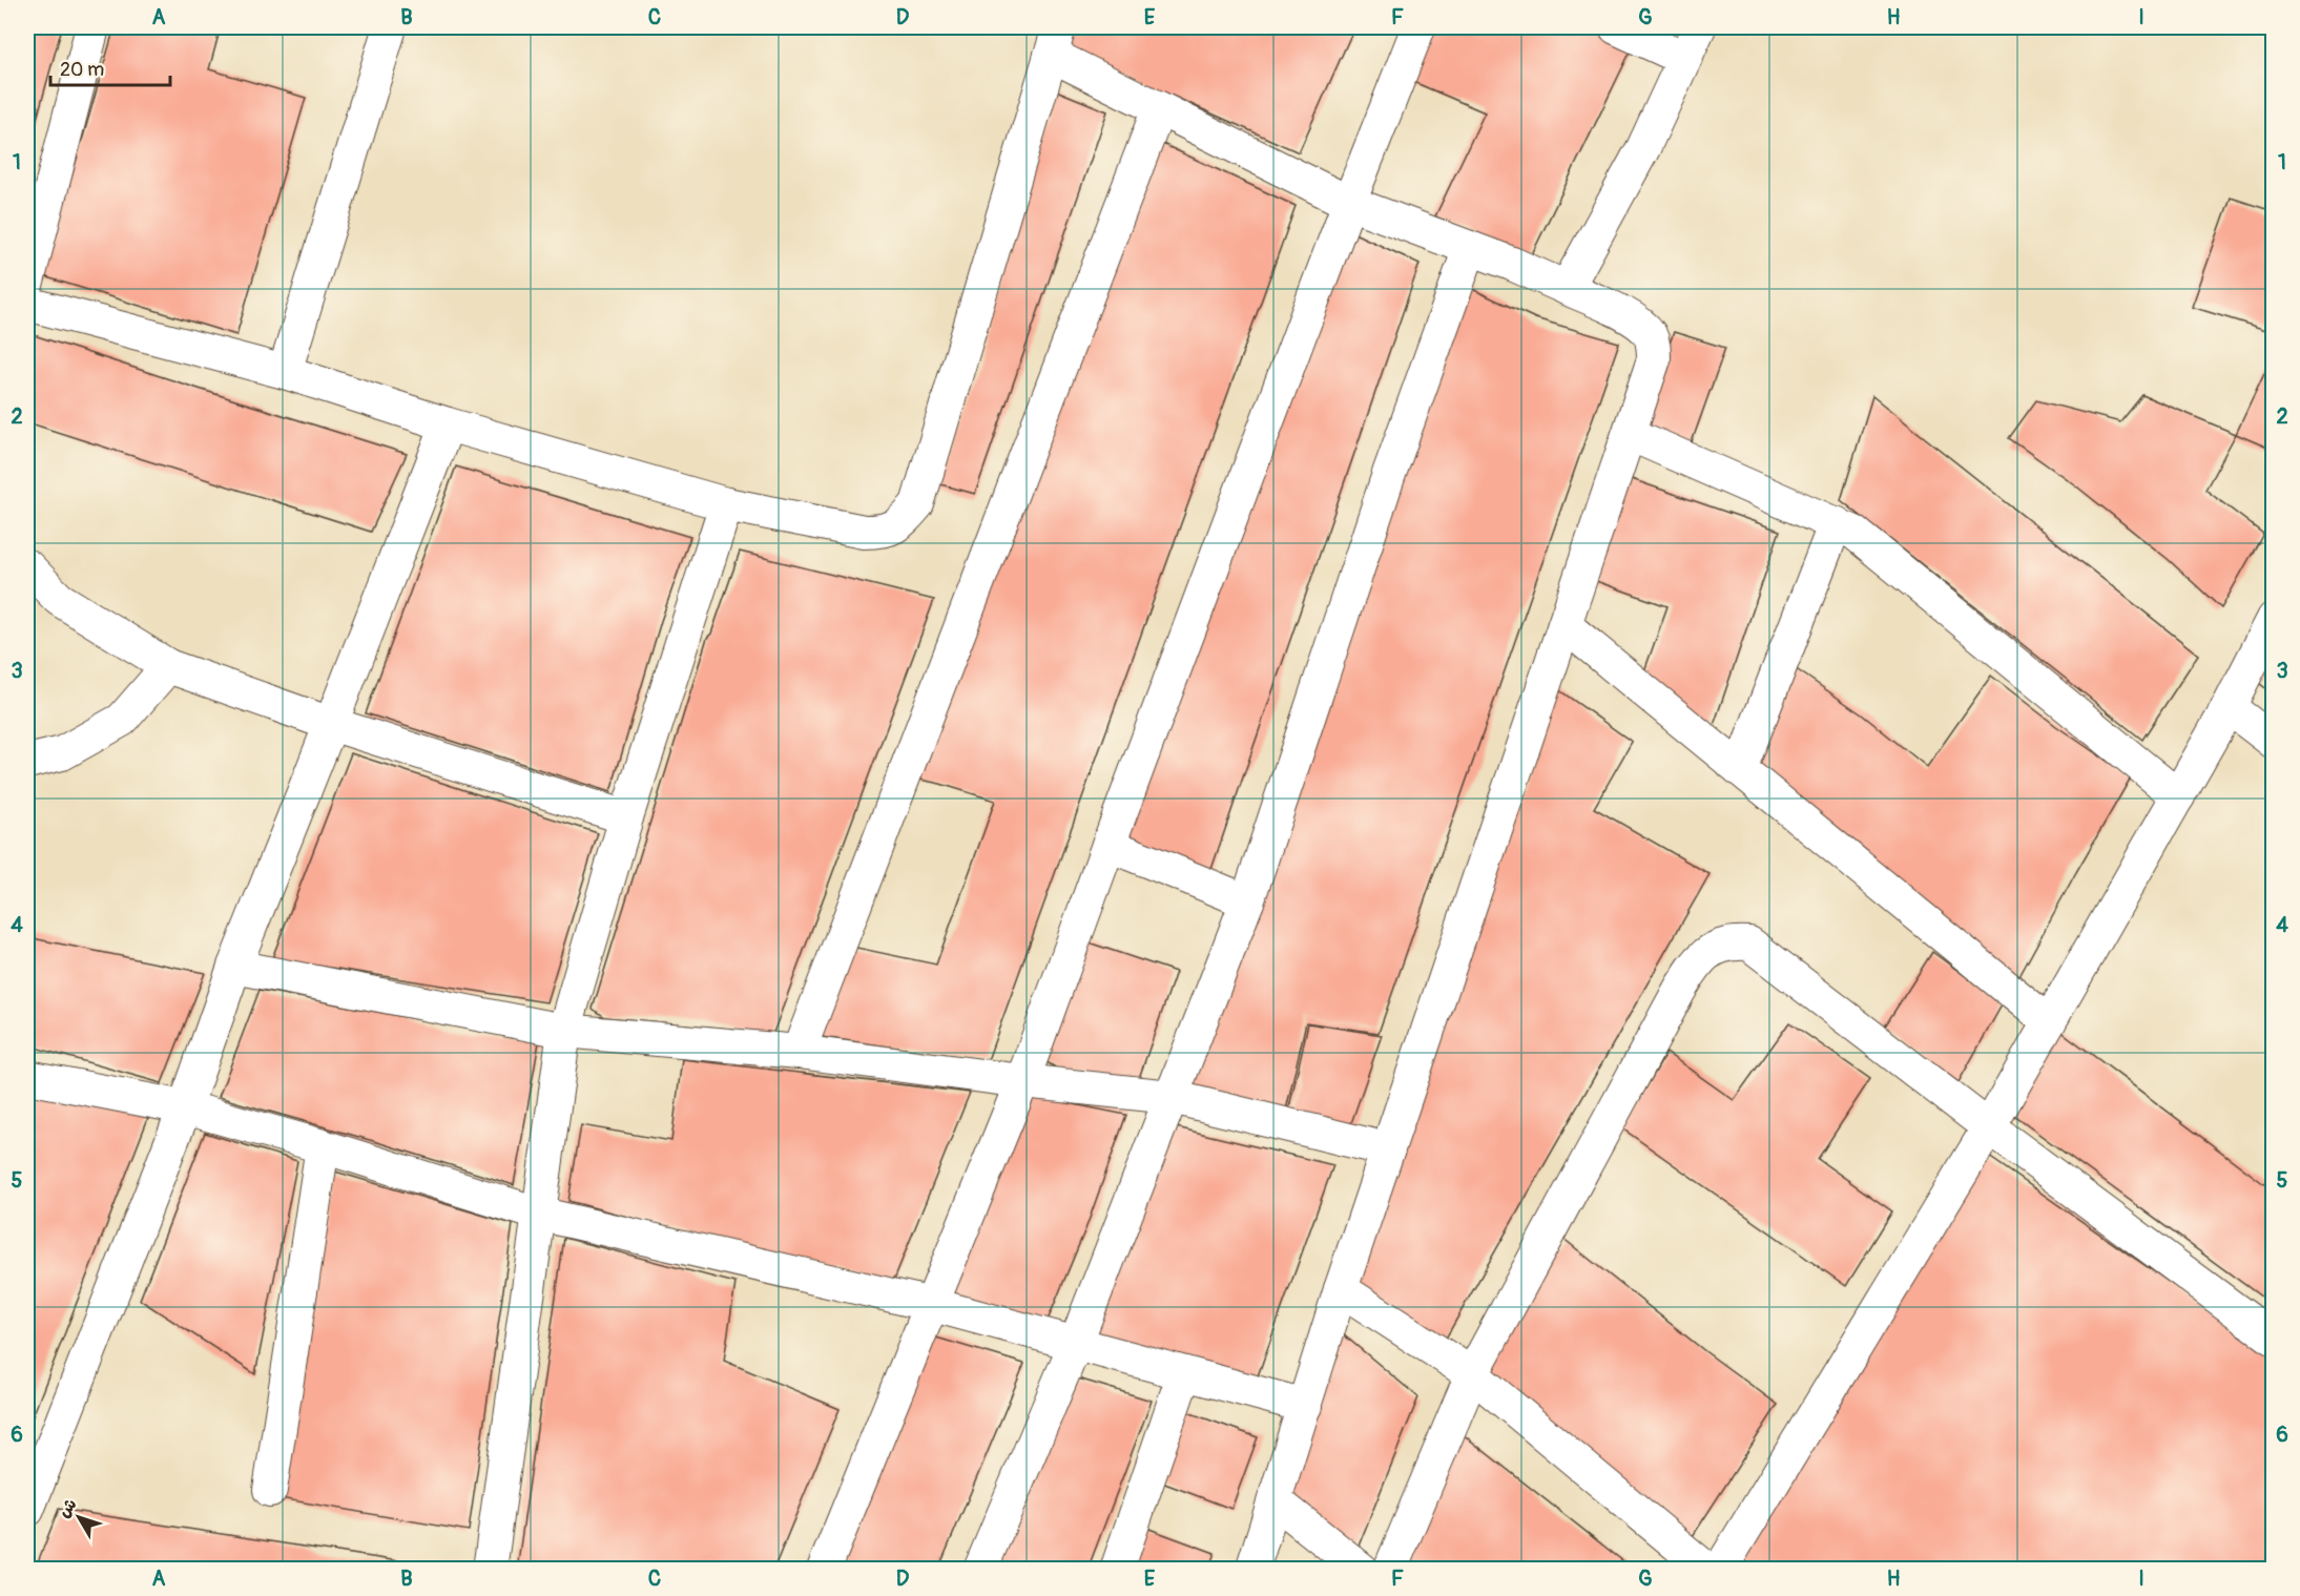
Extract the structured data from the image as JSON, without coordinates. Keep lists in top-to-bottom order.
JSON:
{
  "scale_bar": "20 m",
  "north": "top left",
  "grid": {
    "columns": [
      "A",
      "B",
      "C",
      "D",
      "E",
      "F",
      "G",
      "H",
      "I"
    ],
    "rows": [
      "1",
      "2",
      "3",
      "4",
      "5",
      "6"
    ]
  }
}
